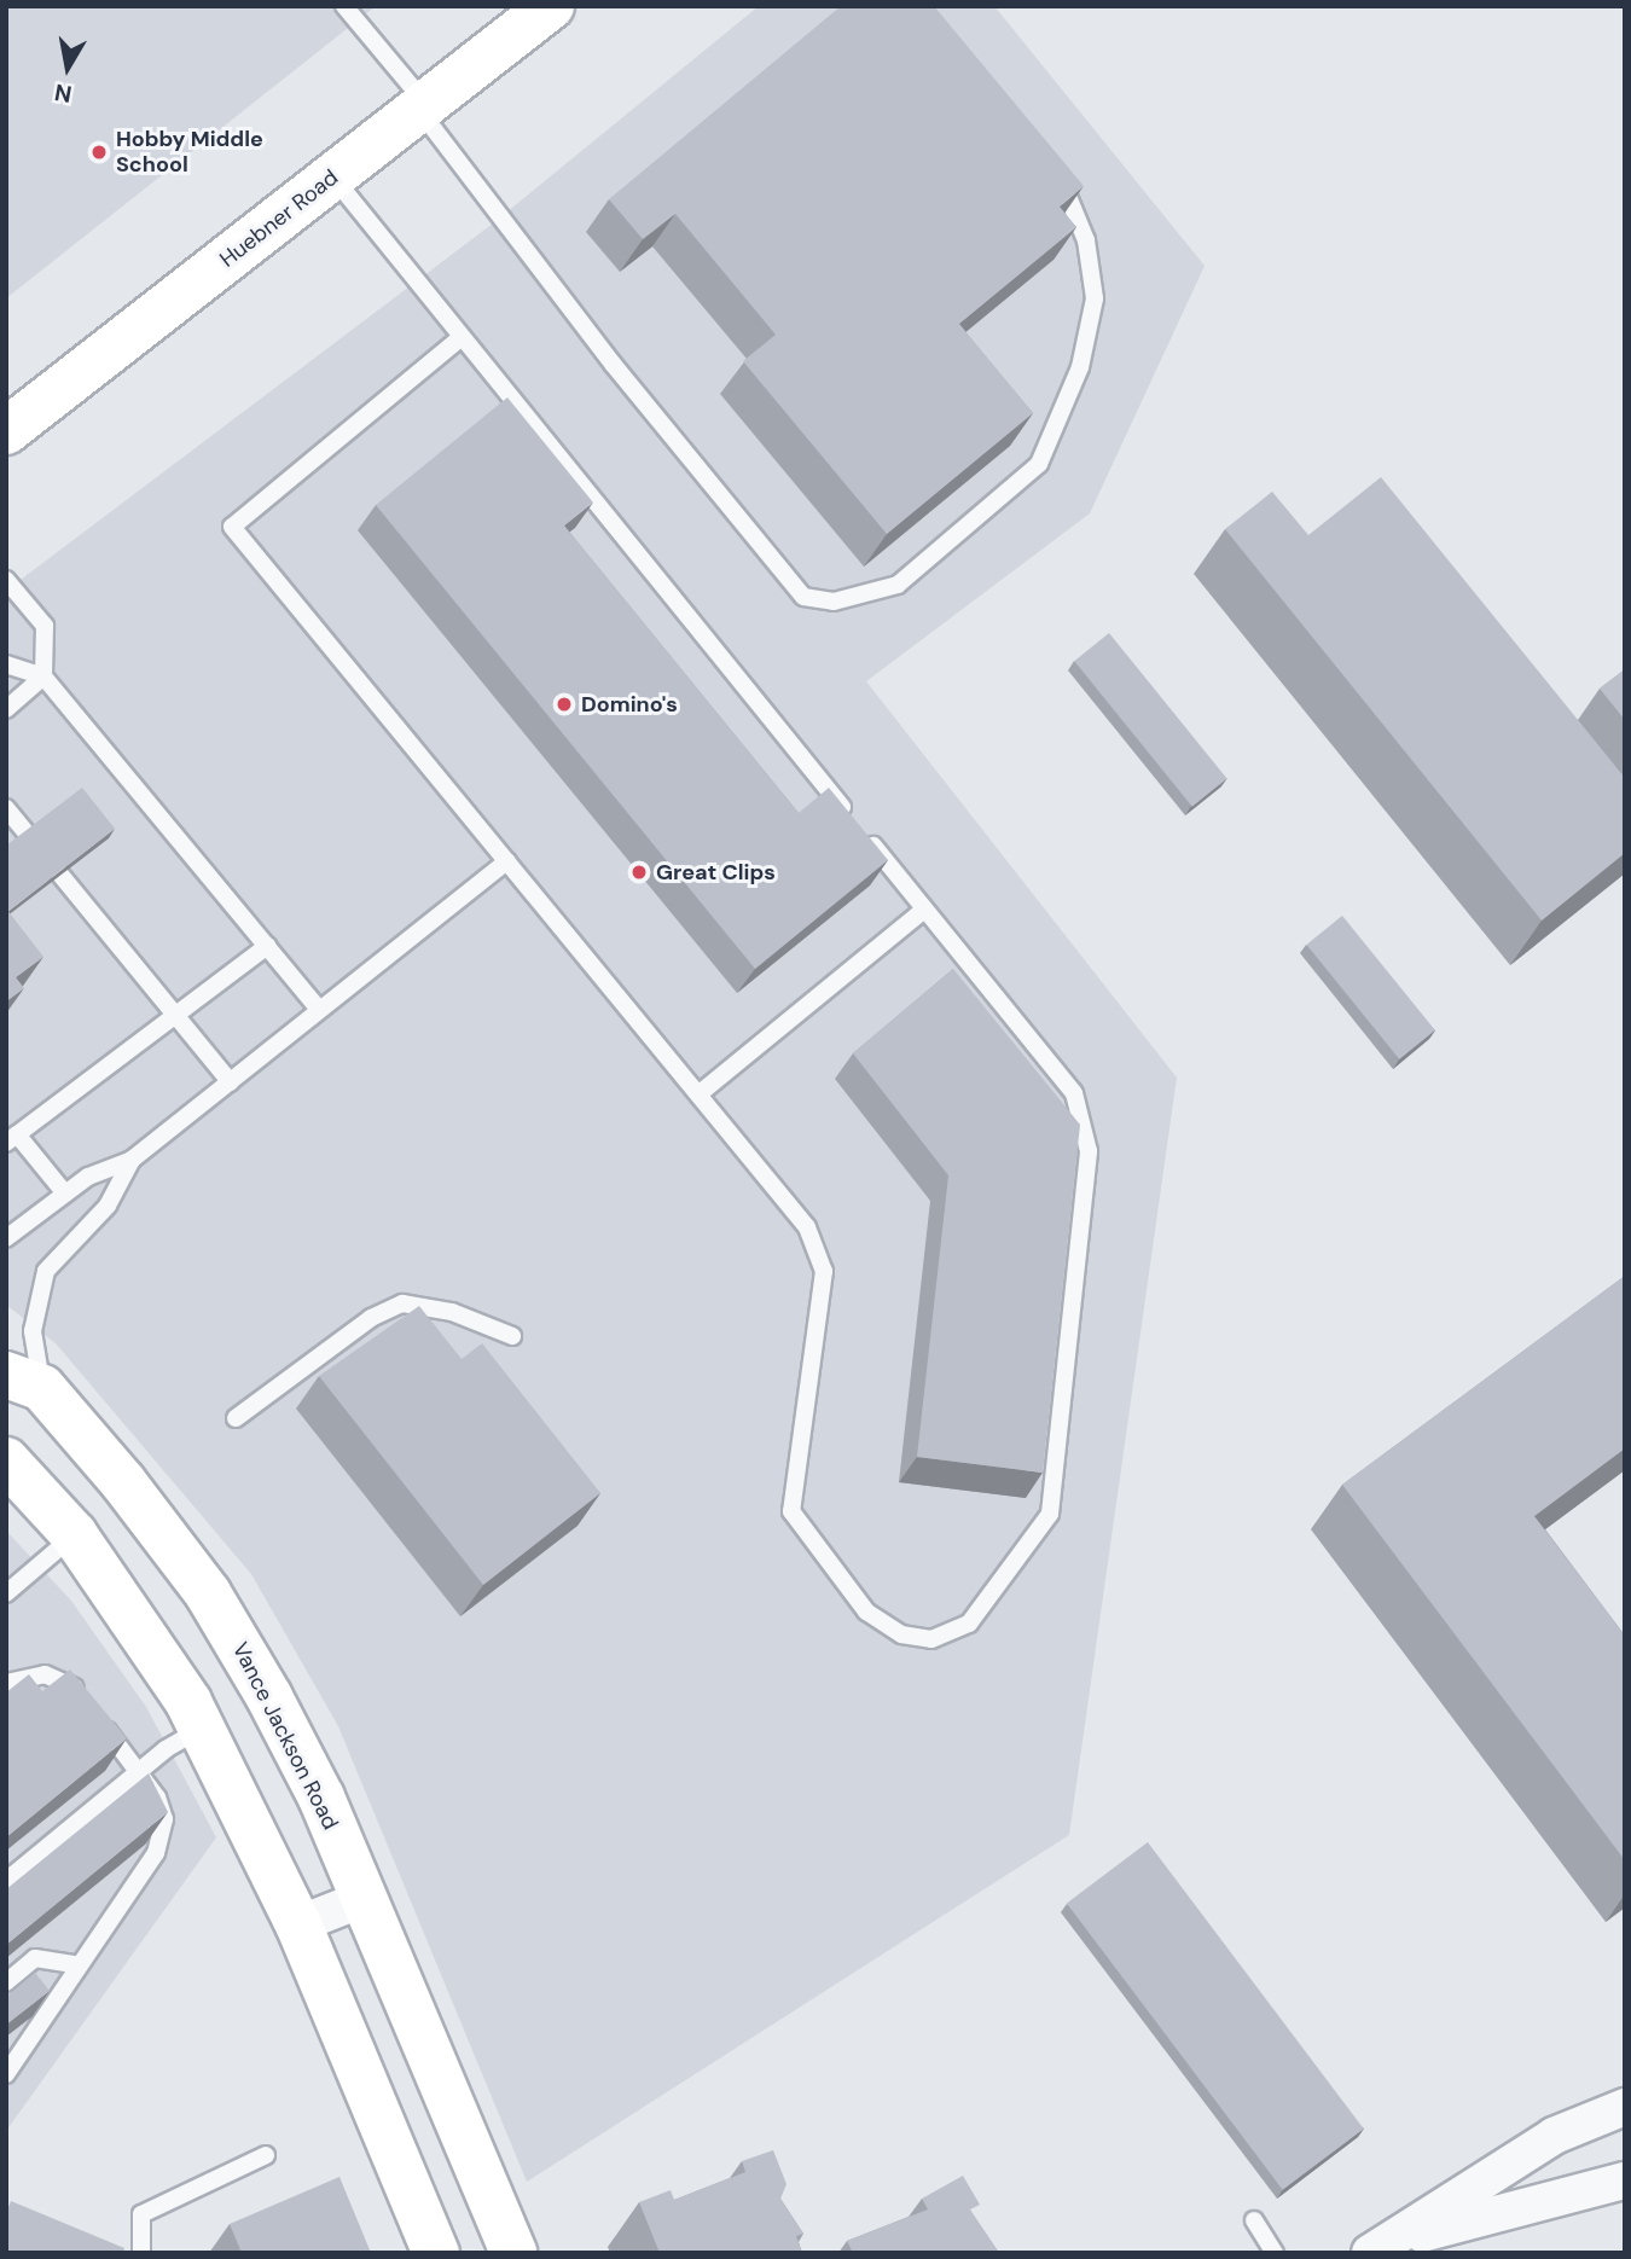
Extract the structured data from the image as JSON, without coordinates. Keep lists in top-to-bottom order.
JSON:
{
  "streets": {
    "main road": ["Huebner Road", "Vance Jackson Road"]
  },
  "places": ["Hobby Middle School", "Domino's", "Great Clips"],
  "north": "bottom"
}
